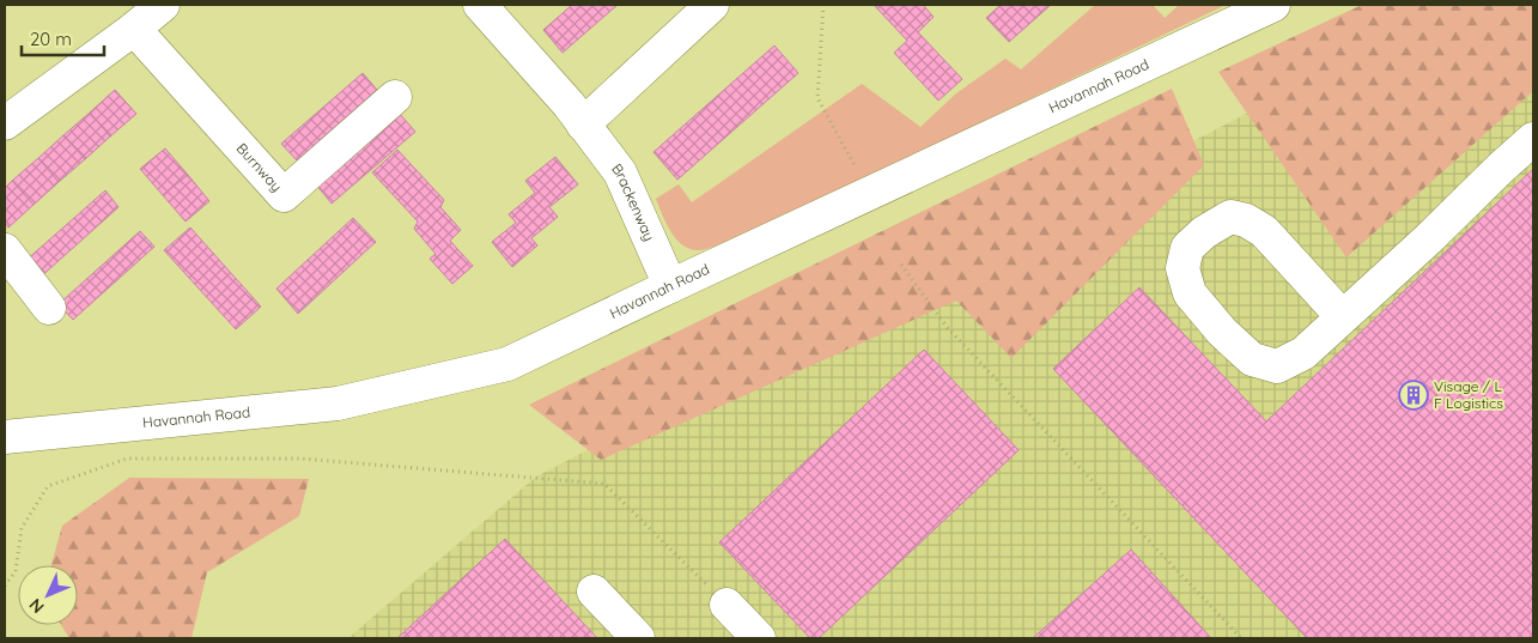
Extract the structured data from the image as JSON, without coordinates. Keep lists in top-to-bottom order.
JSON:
{
  "streets": {
    "main road": ["Havannah Road", "Burnway", "Brackenway"]
  },
  "crossings": [
    ["Havannah Road", "Brackenway"]
  ],
  "places": {
    "building": ["Visage / L F Logistics"]
  },
  "scale_bar": "20 m",
  "north": "bottom left"
}
